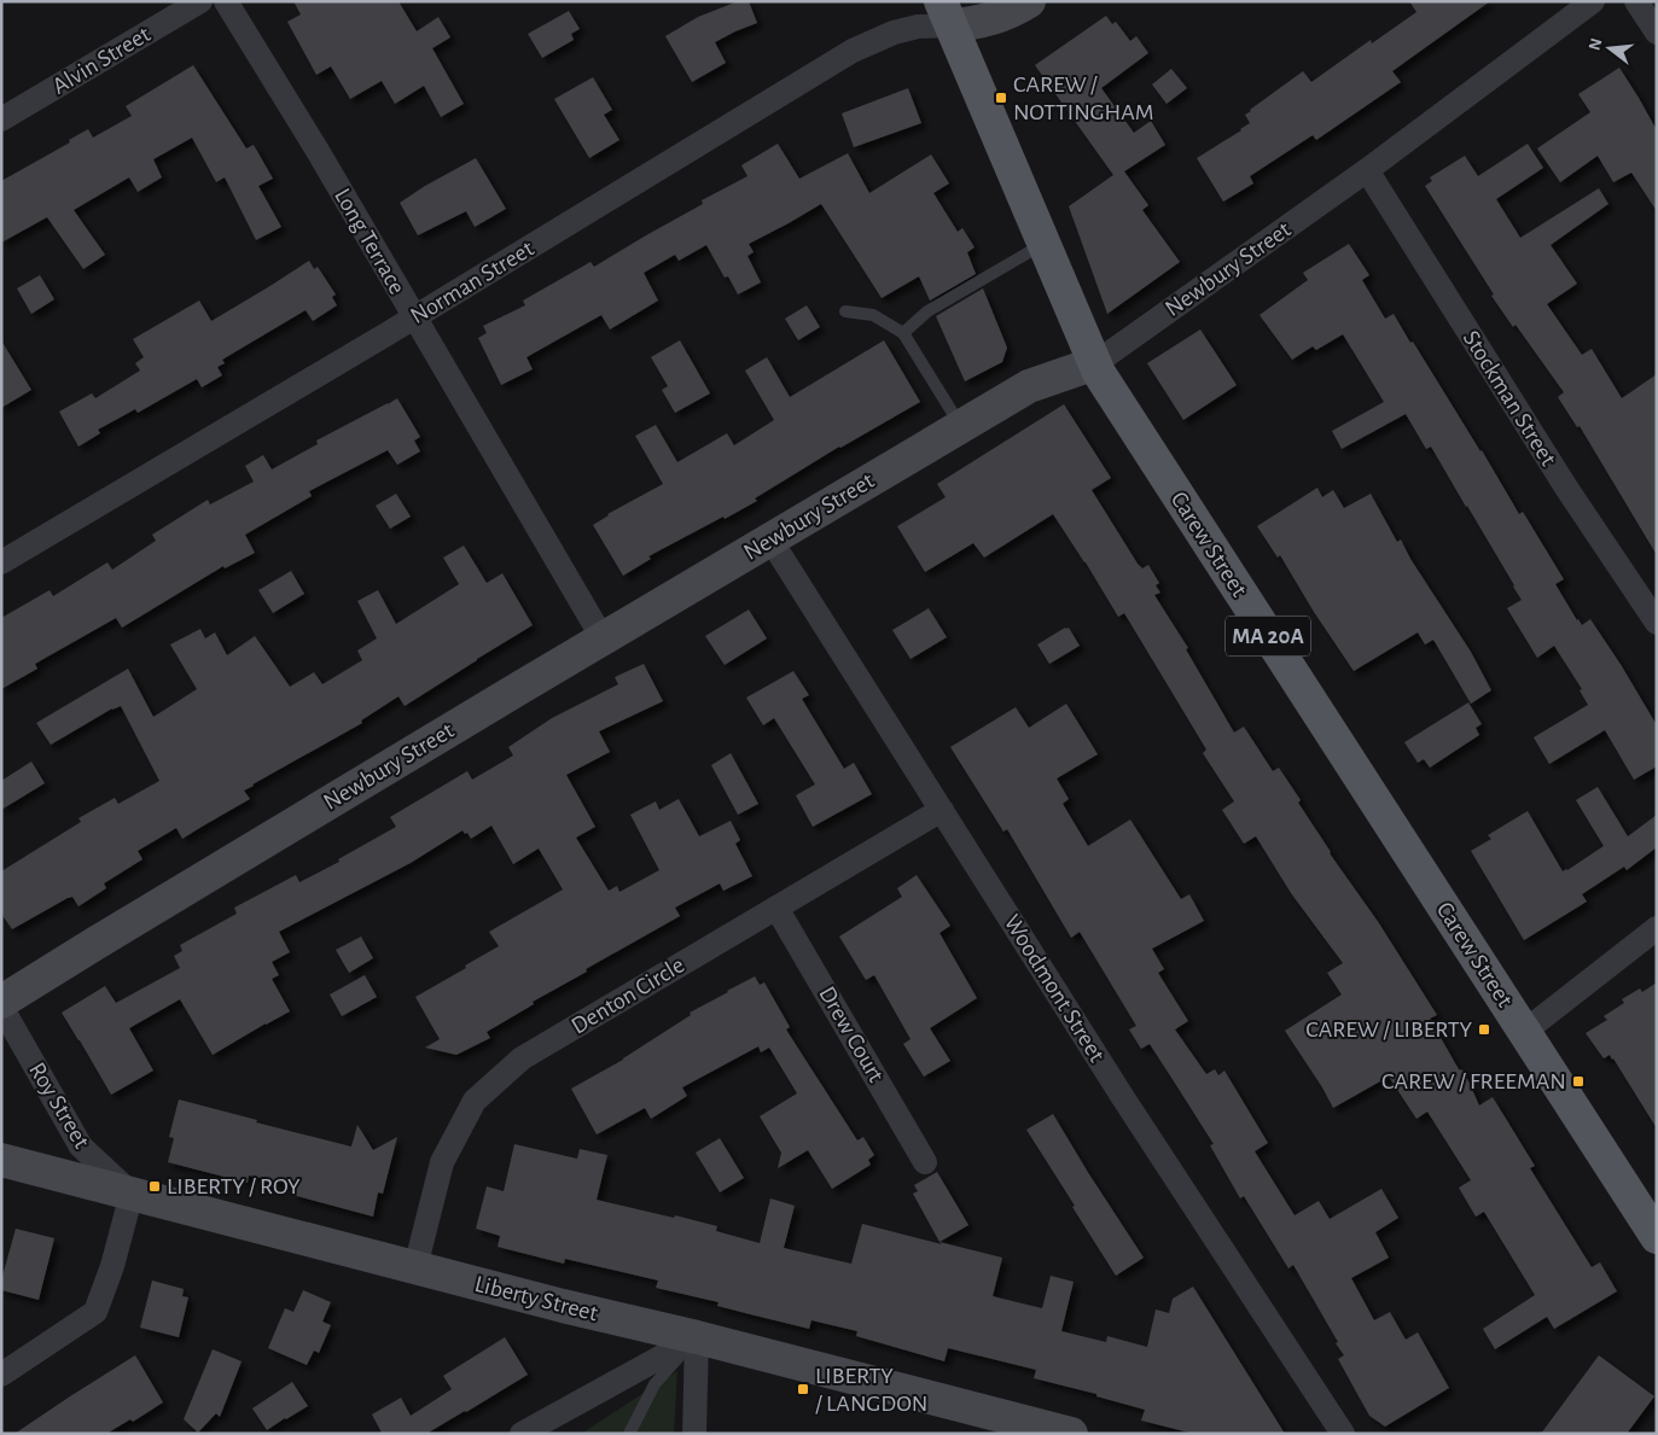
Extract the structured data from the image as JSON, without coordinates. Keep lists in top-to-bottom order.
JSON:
{
  "streets": {
    "main road": ["Carew Street", "MA 20A"],
    "street": [
      "Alvin Street",
      "Long Terrace",
      "Newbury Street",
      "Norman Street",
      "Stockman Street",
      "Woodmont Street",
      "Denton Circle",
      "Drew Court",
      "Roy Street",
      "Liberty Street"
    ]
  },
  "crossings": [
    ["Long Terrace", "Newbury Street"],
    ["Long Terrace", "Norman Street"],
    ["Newbury Street", "Stockman Street"],
    ["Newbury Street", "Carew Street"],
    ["Newbury Street", "Woodmont Street"],
    ["Norman Street", "Carew Street"],
    ["Woodmont Street", "Denton Circle"],
    ["Denton Circle", "Drew Court"],
    ["Denton Circle", "Liberty Street"],
    ["Roy Street", "Liberty Street"]
  ],
  "places": {
    "transit": [
      "CAREW / NOTTINGHAM",
      "CAREW / LIBERTY",
      "CAREW / FREEMAN",
      "LIBERTY / ROY",
      "LIBERTY / LANGDON"
    ]
  },
  "north": "left"
}
